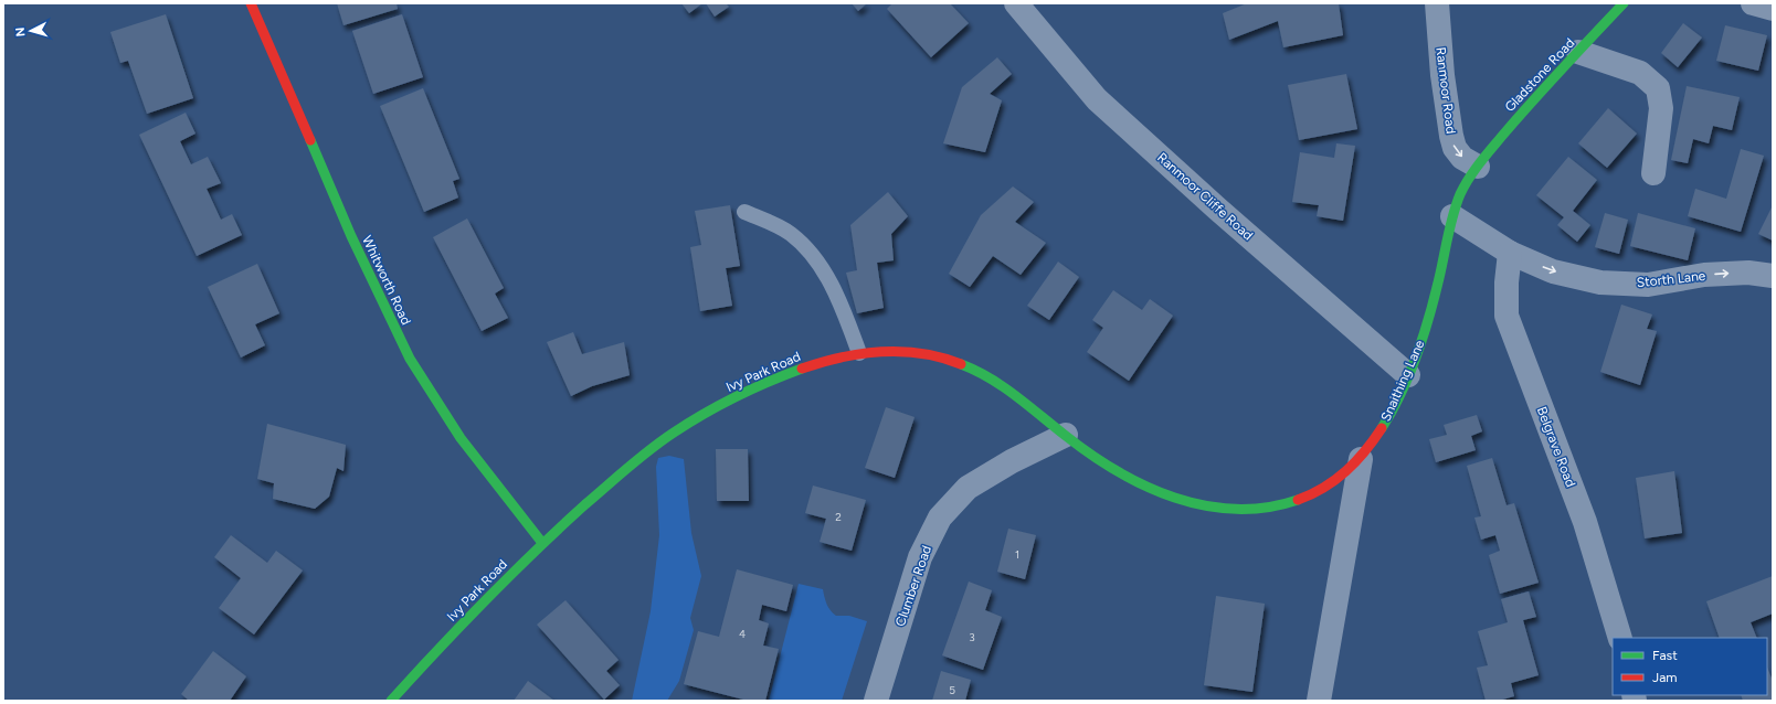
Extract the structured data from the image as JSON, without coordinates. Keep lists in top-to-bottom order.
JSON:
{
  "streets": {
    "street": [
      "Gladstone Road",
      "Ranmoor Road",
      "Ranmoor Cliffe Road",
      "Storth Lane",
      "Whitworth Road",
      "Ivy Park Road",
      "Snaithing Lane",
      "Belgrave Road",
      "Clumber Road"
    ]
  },
  "crossings": [
    ["Gladstone Road", "Ranmoor Road"],
    ["Gladstone Road", "Snaithing Lane"],
    ["Ranmoor Road", "Snaithing Lane"],
    ["Ranmoor Cliffe Road", "Snaithing Lane"],
    ["Storth Lane", "Snaithing Lane"],
    ["Storth Lane", "Belgrave Road"],
    ["Whitworth Road", "Ivy Park Road"],
    ["Ivy Park Road", "Snaithing Lane"],
    ["Ivy Park Road", "Clumber Road"]
  ],
  "one_way": ["Ranmoor Road", "Storth Lane"],
  "house_numbers": [
    "2",
    "1",
    "4",
    "3",
    "5"
  ],
  "legend": ["Fast", "Jam"],
  "north": "left"
}
